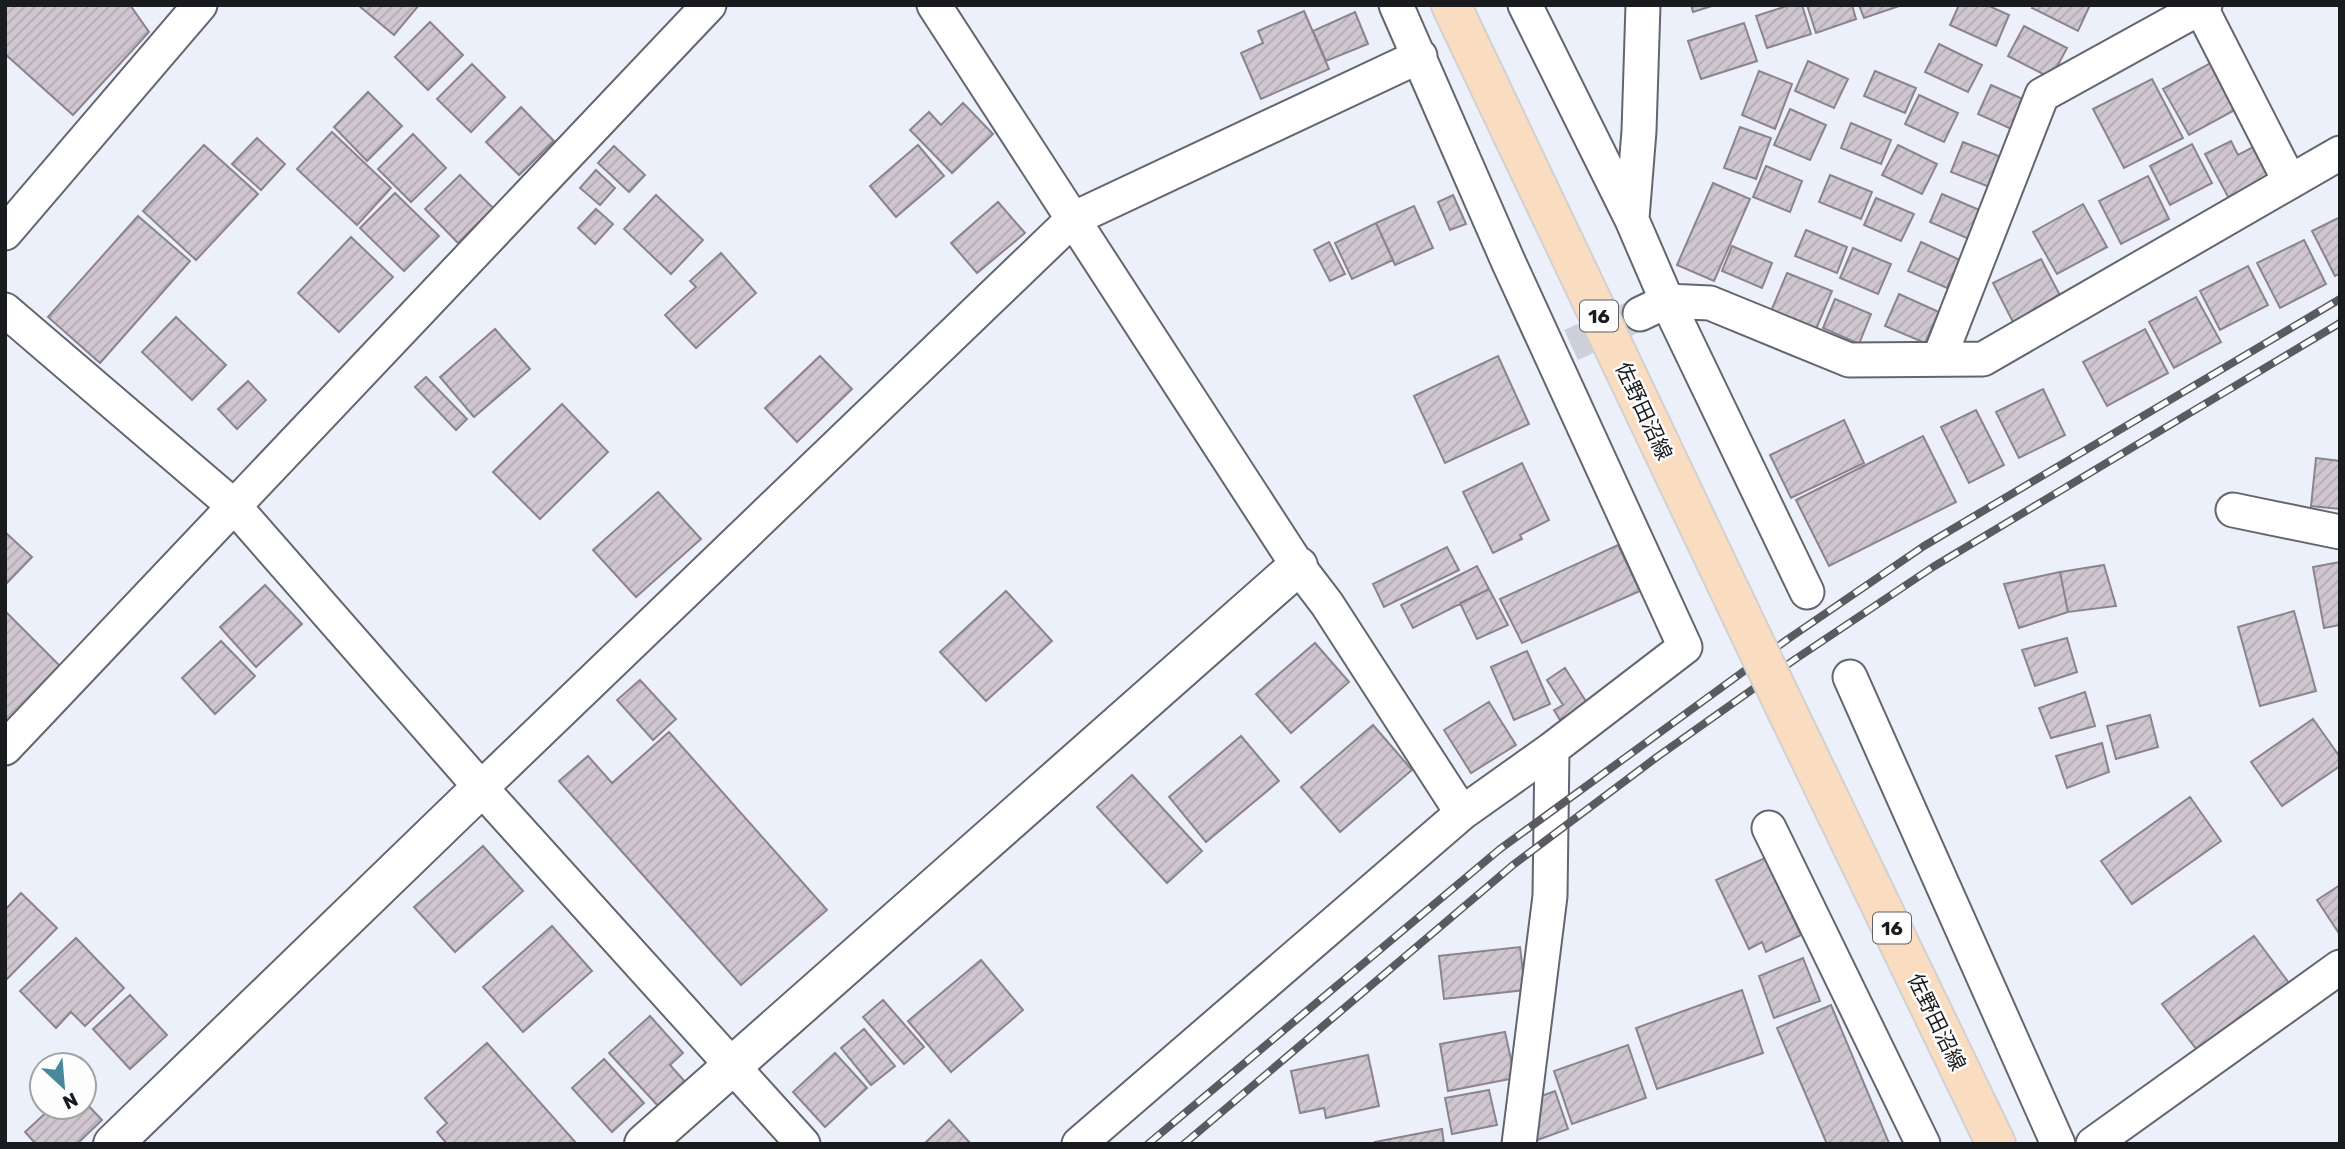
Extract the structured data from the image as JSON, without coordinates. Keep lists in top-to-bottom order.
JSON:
{
  "streets": {
    "main road": ["16", "佐野田沼線"]
  },
  "north": "bottom right"
}
